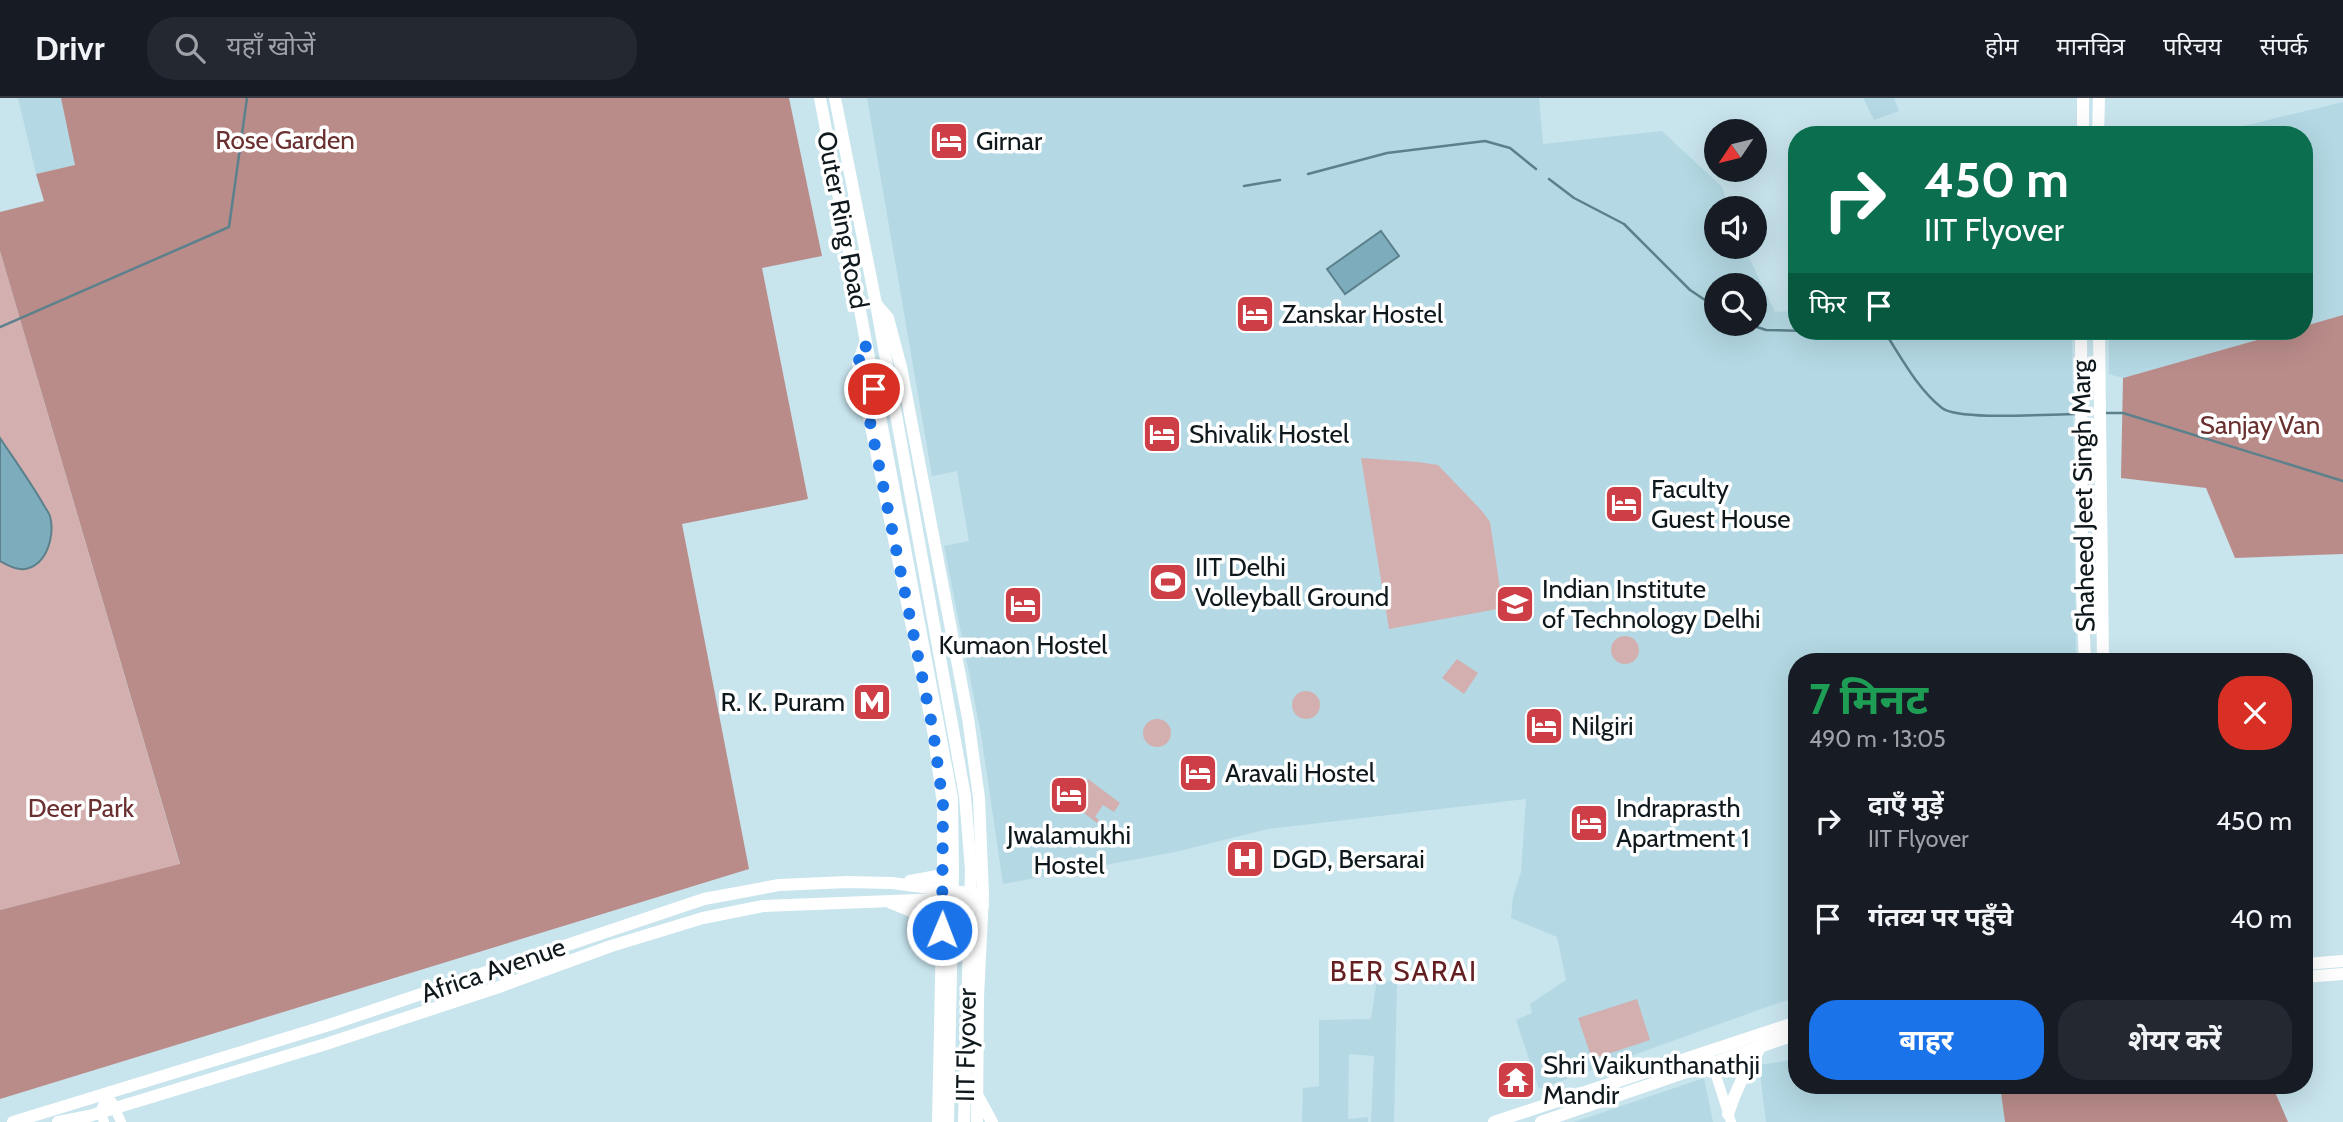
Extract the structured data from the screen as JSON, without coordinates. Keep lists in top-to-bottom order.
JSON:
{
  "streets": {
    "main road": [
      "Outer Ring Road",
      "Shaheed Jeet Singh Marg",
      "Africa Avenue",
      "IIT Flyover"
    ]
  },
  "crossings": [
    ["Outer Ring Road", "IIT Flyover"]
  ],
  "districts": ["BER SARAI"],
  "parks": ["Rose Garden", "Sanjay Van", "Deer Park"],
  "places": {
    "hotel": [
      "Girnar",
      "Zanskar Hostel",
      "Shivalik Hostel",
      "Faculty Guest House",
      "Kumaon Hostel",
      "Nilgiri",
      "Aravali Hostel",
      "Jwalamukhi Hostel",
      "Indraprasth Apartment 1"
    ],
    "sports": ["IIT Delhi Volleyball Ground"],
    "school or university": ["Indian Institute of Technology Delhi"],
    "metro station": ["R. K. Puram"],
    "hospital": ["DGD, Bersarai"],
    "temple": ["Shri Vaikunthanathji Mandir"]
  },
  "north": "bottom left",
  "page": {
    "header": "Drivr",
    "search": "यहाँ खोजें",
    "nav": [
      "होम",
      "मानचित्र",
      "परिचय",
      "संपर्क"
    ],
    "turn": ["450 m", "IIT Flyover"],
    "then": "फिर",
    "heading": ["7 मिनट", "490 m · 13:05"],
    "list": [
      {
        "name": "दाएँ मुड़ें",
        "note": "IIT Flyover",
        "value": "450 m"
      },
      {
        "name": "गंतव्य पर पहुँचे",
        "value": "40 m"
      }
    ],
    "buttons": ["बाहर", "शेयर करें"]
  }
}
